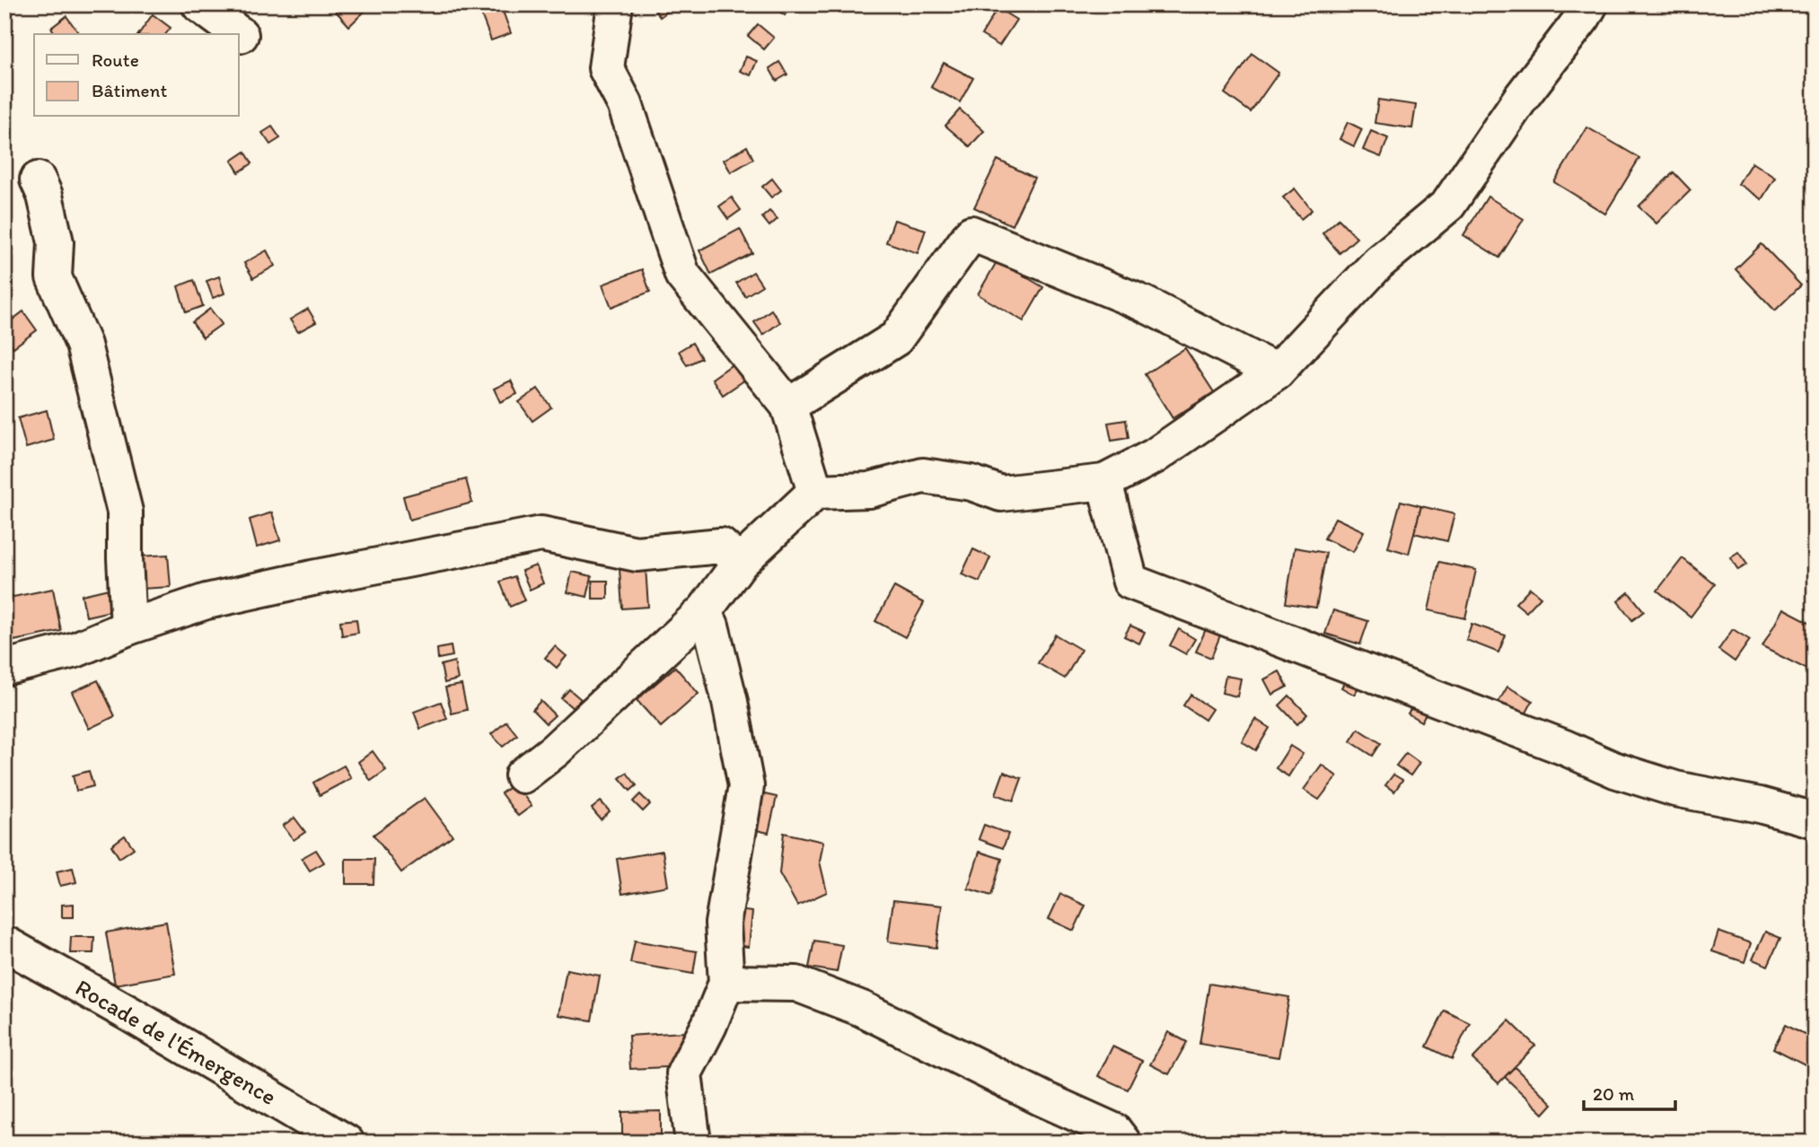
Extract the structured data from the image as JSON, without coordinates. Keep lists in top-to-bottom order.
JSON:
{
  "streets": {
    "street": ["Rocade de l'Émergence"]
  },
  "legend": ["Route", "Bâtiment"],
  "scale_bar": "20 m"
}
